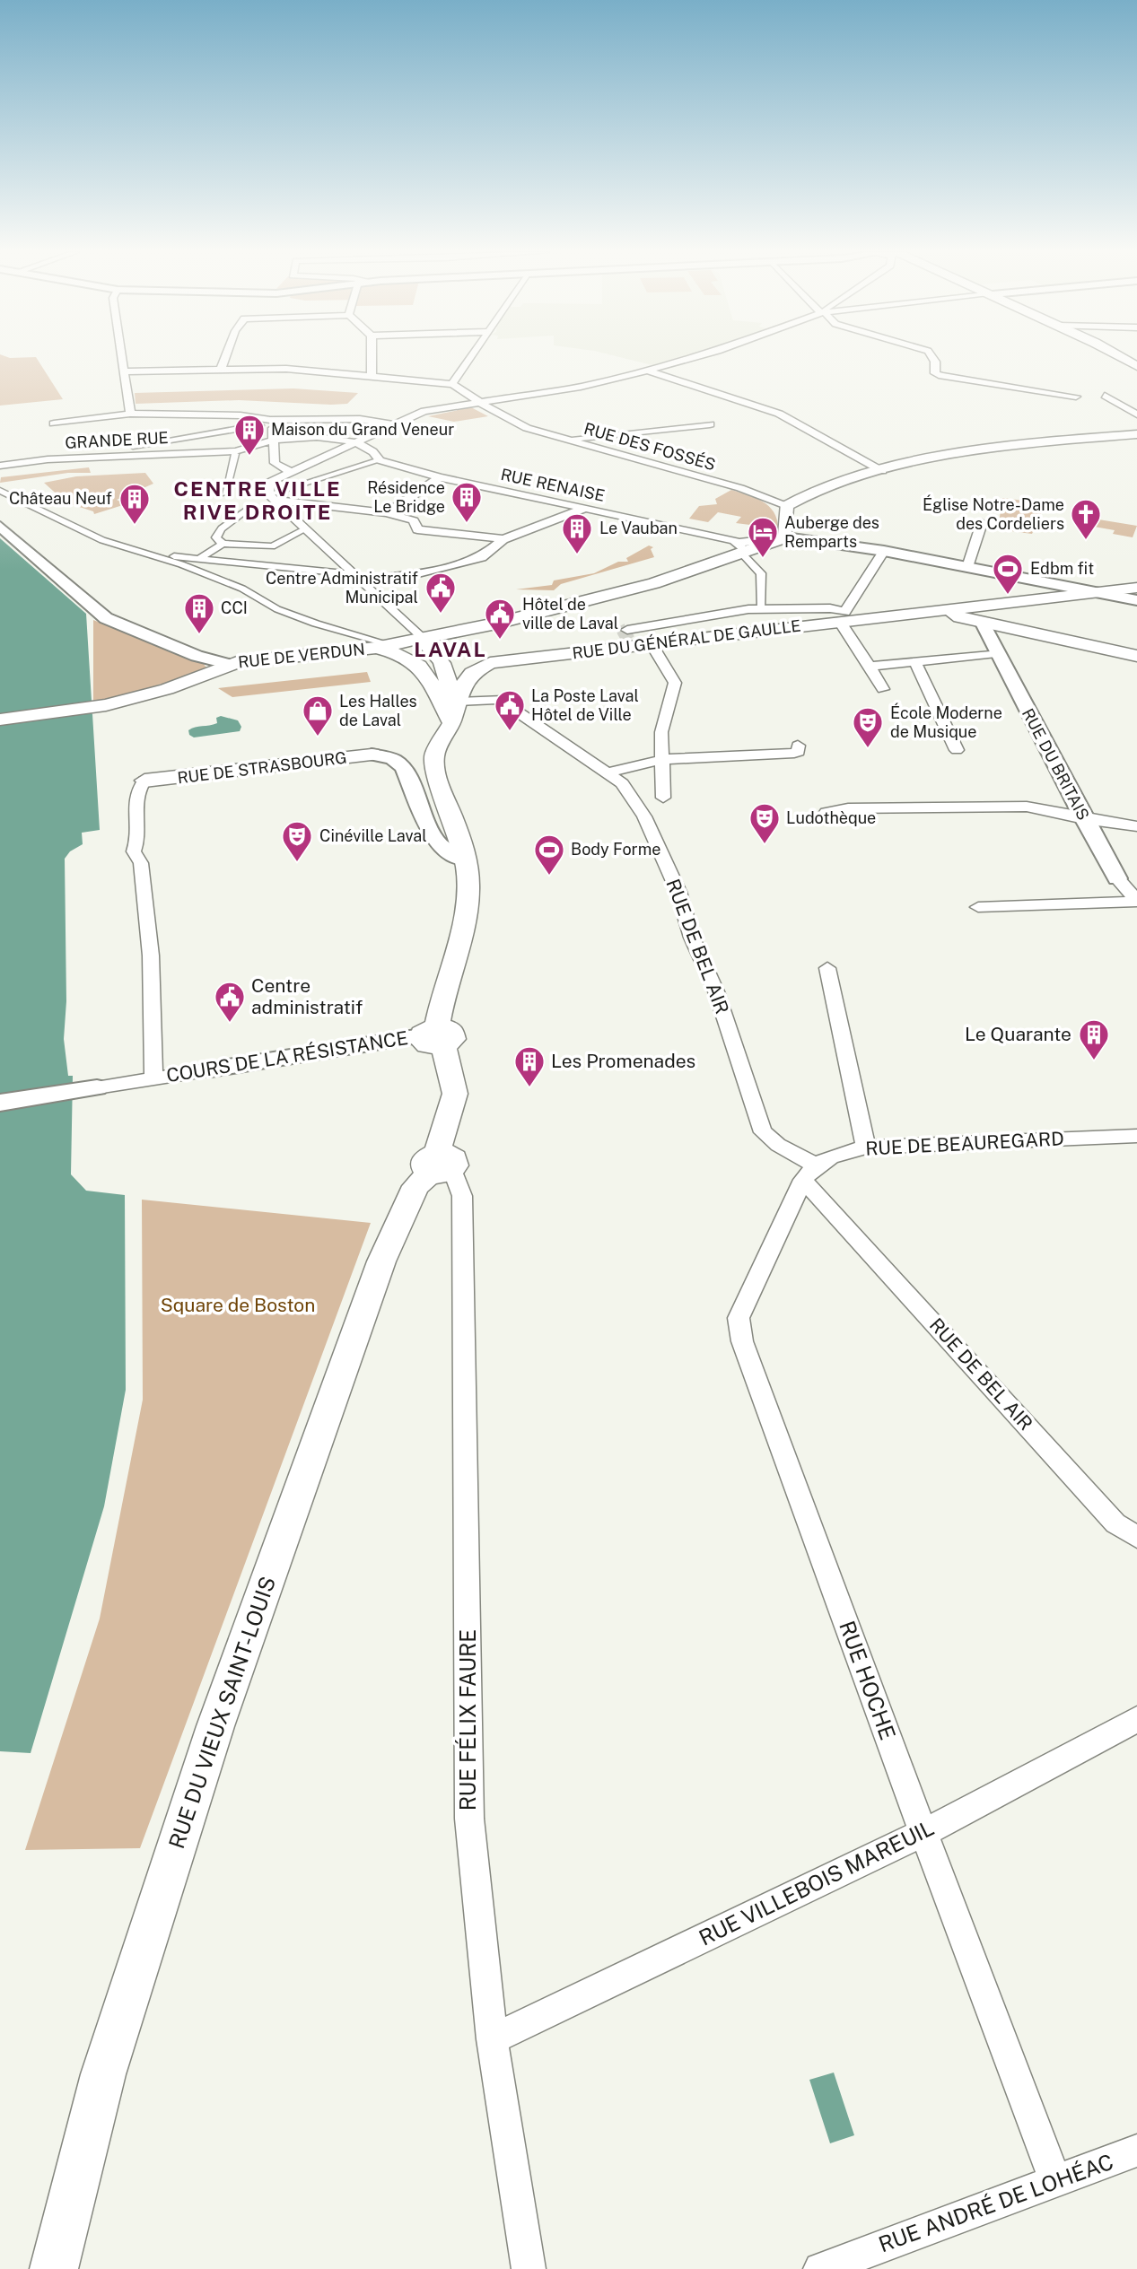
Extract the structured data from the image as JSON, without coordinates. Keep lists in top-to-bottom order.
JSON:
{
  "streets": {
    "main road": [
      "RUE DU GÉNÉRAL DE GAULLE",
      "RUE DE VERDUN",
      "RUE DE STRASBOURG",
      "RUE DU VIEUX SAINT-LOUIS"
    ],
    "street": [
      "GRANDE RUE",
      "RUE DES FOSSÉS",
      "RUE RENAISE",
      "RUE DU BRITAIS",
      "RUE DE BEL AIR",
      "COURS DE LA RÉSISTANCE",
      "RUE DE BEAUREGARD",
      "RUE HOCHE",
      "RUE FÉLIX FAURE",
      "RUE VILLEBOIS MAREUIL",
      "RUE ANDRÉ DE LOHÉAC"
    ]
  },
  "crossings": [
    ["RUE RENAISE", "RUE DE VERDUN"],
    ["RUE DU GÉNÉRAL DE GAULLE", "RUE DE VERDUN"],
    ["RUE DU GÉNÉRAL DE GAULLE", "RUE DE BEL AIR"],
    ["RUE DE VERDUN", "RUE DE BEL AIR"],
    ["RUE DE BEL AIR", "RUE DE BEAUREGARD"],
    ["RUE DE BEL AIR", "RUE HOCHE"],
    ["COURS DE LA RÉSISTANCE", "RUE DU VIEUX SAINT-LOUIS"],
    ["RUE DE BEAUREGARD", "RUE HOCHE"],
    ["RUE HOCHE", "RUE VILLEBOIS MAREUIL"],
    ["RUE HOCHE", "RUE ANDRÉ DE LOHÉAC"],
    ["RUE DU VIEUX SAINT-LOUIS", "RUE FÉLIX FAURE"],
    ["RUE FÉLIX FAURE", "RUE VILLEBOIS MAREUIL"]
  ],
  "districts": ["CENTRE VILLE RIVE DROITE", "LAVAL"],
  "parks": ["Square de Boston"],
  "places": {
    "building": [
      "Maison du Grand Veneur",
      "Résidence Le Bridge",
      "Château Neuf",
      "Le Vauban",
      "CCI",
      "Le Quarante",
      "Les Promenades"
    ],
    "church": ["Église Notre-Dame des Cordeliers"],
    "hotel": ["Auberge des Remparts"],
    "sports": ["Edbm fit", "Body Forme"],
    "public building": [
      "Centre Administratif Municipal",
      "Hôtel de ville de Laval",
      "La Poste Laval Hôtel de Ville",
      "Centre administratif"
    ],
    "shop": ["Les Halles de Laval"],
    "theatre": ["École Moderne de Musique", "Ludothèque", "Cinéville Laval"]
  }
}
